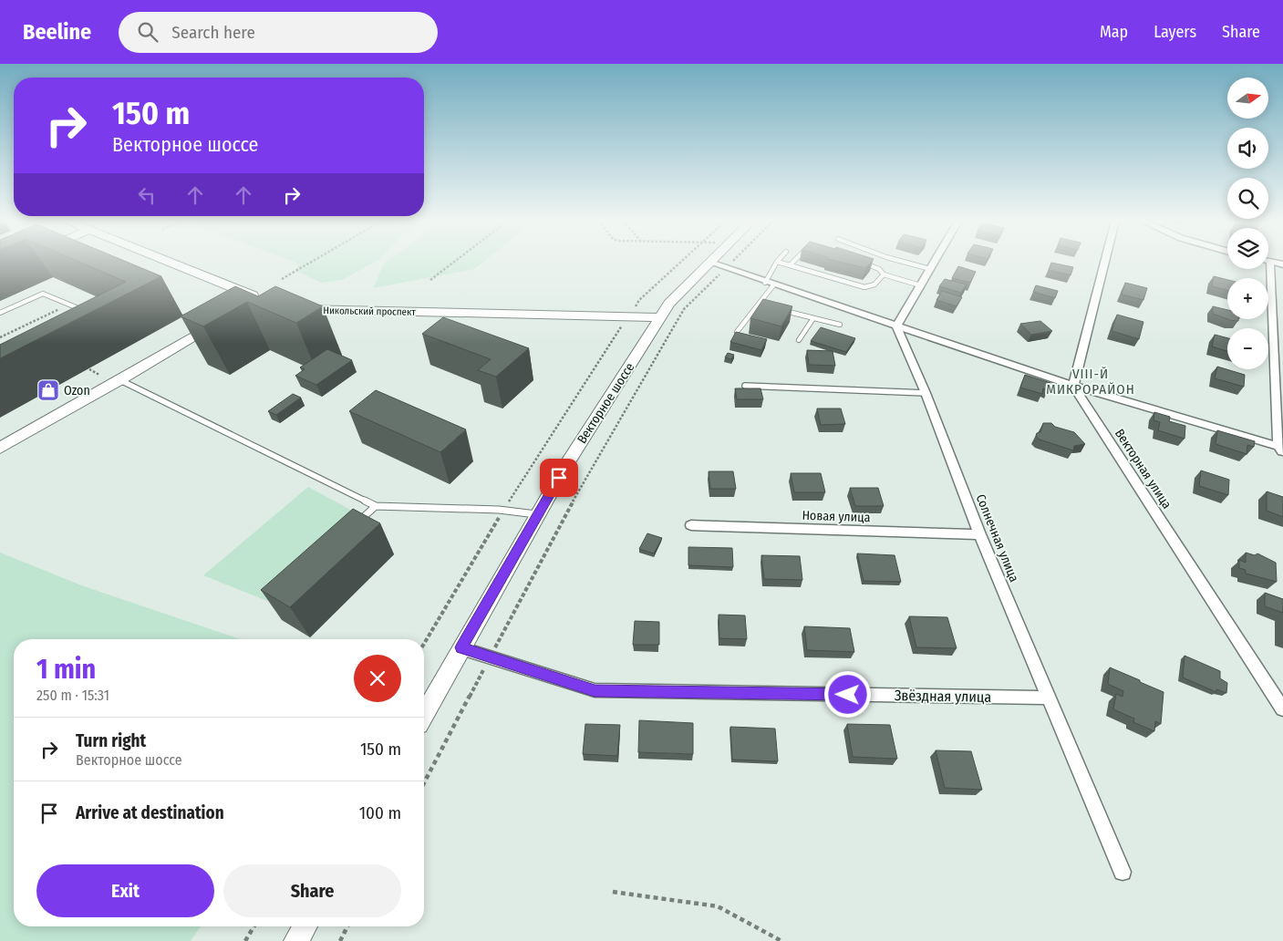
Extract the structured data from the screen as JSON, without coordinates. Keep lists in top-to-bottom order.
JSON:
{
  "streets": {
    "main road": ["Никольский проспект", "Векторное шоссе"],
    "street": [
      "Векторная улица",
      "Новая улица",
      "Солнечная улица",
      "Звёздная улица"
    ]
  },
  "crossings": [
    ["Никольский проспект", "Векторное шоссе"],
    ["Векторное шоссе", "Звёздная улица"],
    ["Новая улица", "Солнечная улица"],
    ["Солнечная улица", "Звёздная улица"]
  ],
  "districts": ["VIII-Й МИКРОРАЙОН"],
  "places": {
    "shop": ["Ozon"]
  },
  "north": "right",
  "page": {
    "header": "Beeline",
    "search": "Search here",
    "nav": ["Map", "Layers", "Share"],
    "map_buttons": ["+", "−"],
    "turn": ["150 m", "Векторное шоссе"],
    "heading": ["1 min", "250 m · 15:31"],
    "list": [
      {
        "name": "Turn right",
        "note": "Векторное шоссе",
        "value": "150 m"
      },
      {
        "name": "Arrive at destination",
        "value": "100 m"
      }
    ],
    "buttons": ["Exit", "Share"]
  }
}
